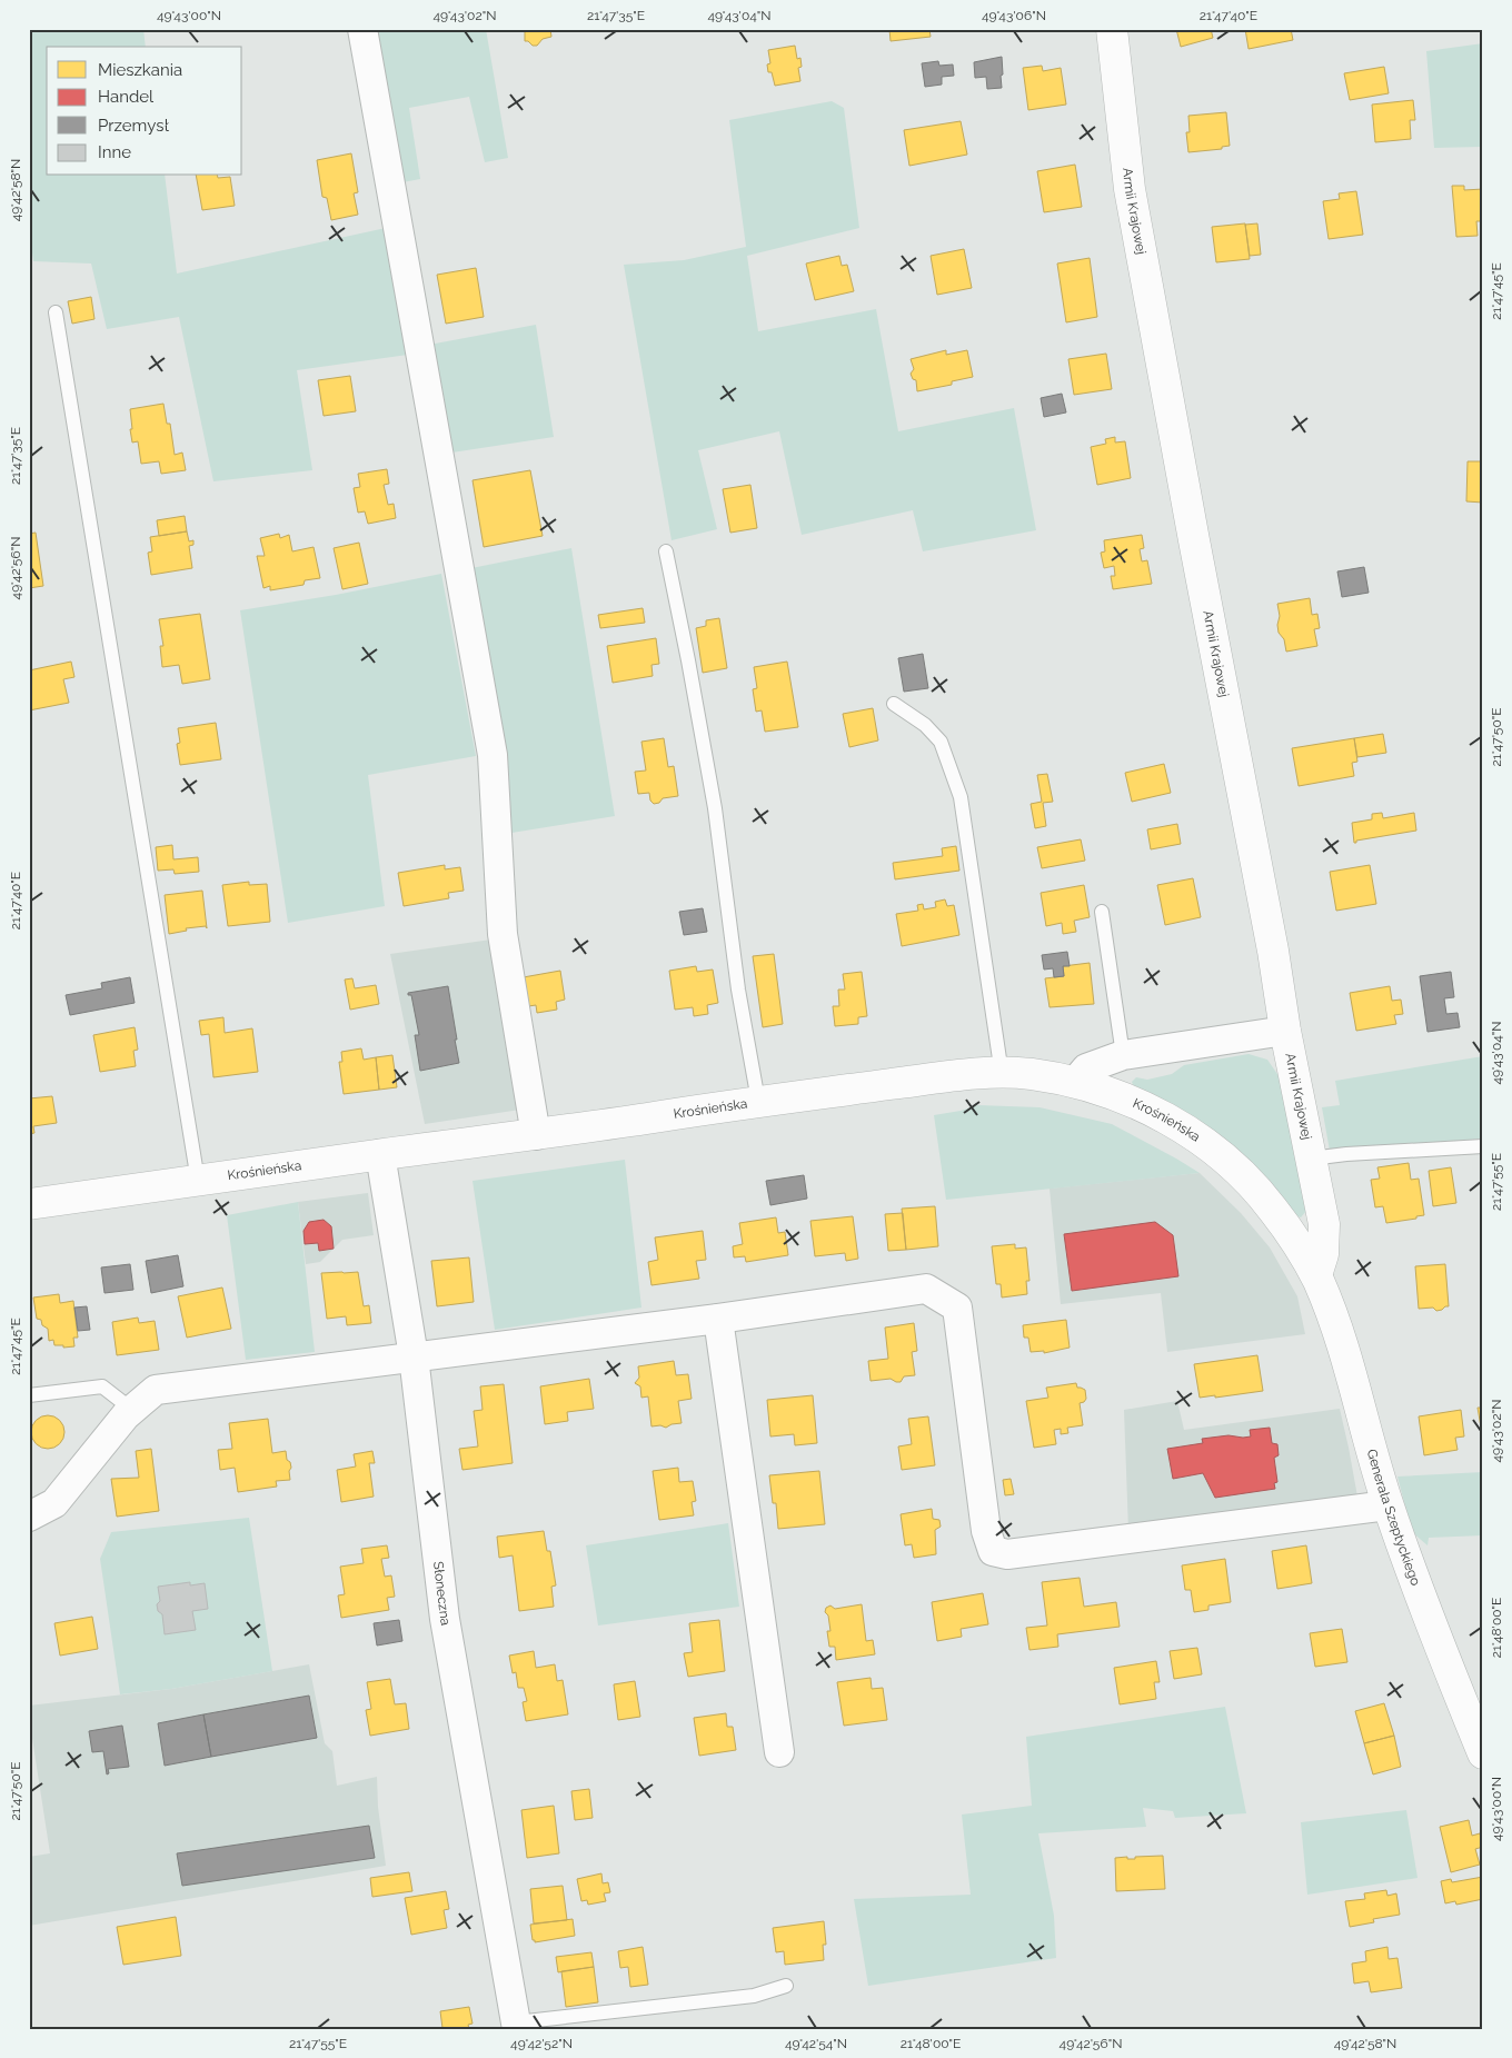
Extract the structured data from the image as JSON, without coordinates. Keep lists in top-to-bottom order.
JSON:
{
  "streets": {
    "main road": ["Armii Krajowej", "Krośnieńska", "Generała Szeptyckiego"],
    "street": ["Słoneczna"]
  },
  "crossings": [
    ["Armii Krajowej", "Krośnieńska"],
    ["Armii Krajowej", "Generała Szeptyckiego"],
    ["Krośnieńska", "Generała Szeptyckiego"],
    ["Krośnieńska", "Słoneczna"]
  ],
  "legend": [
    "Mieszkania",
    "Handel",
    "Przemysł",
    "Inne"
  ],
  "coordinates": [
    "49°43'00\"N",
    "49°43'02\"N",
    "21°47'35\"E",
    "49°43'04\"N",
    "49°43'06\"N",
    "21°47'40\"E",
    "49°42'58\"N",
    "21°47'45\"E",
    "49°42'56\"N",
    "21°47'50\"E",
    "21°47'55\"E",
    "21°48'00\"E",
    "49°42'52\"N",
    "49°42'54\"N"
  ]
}
